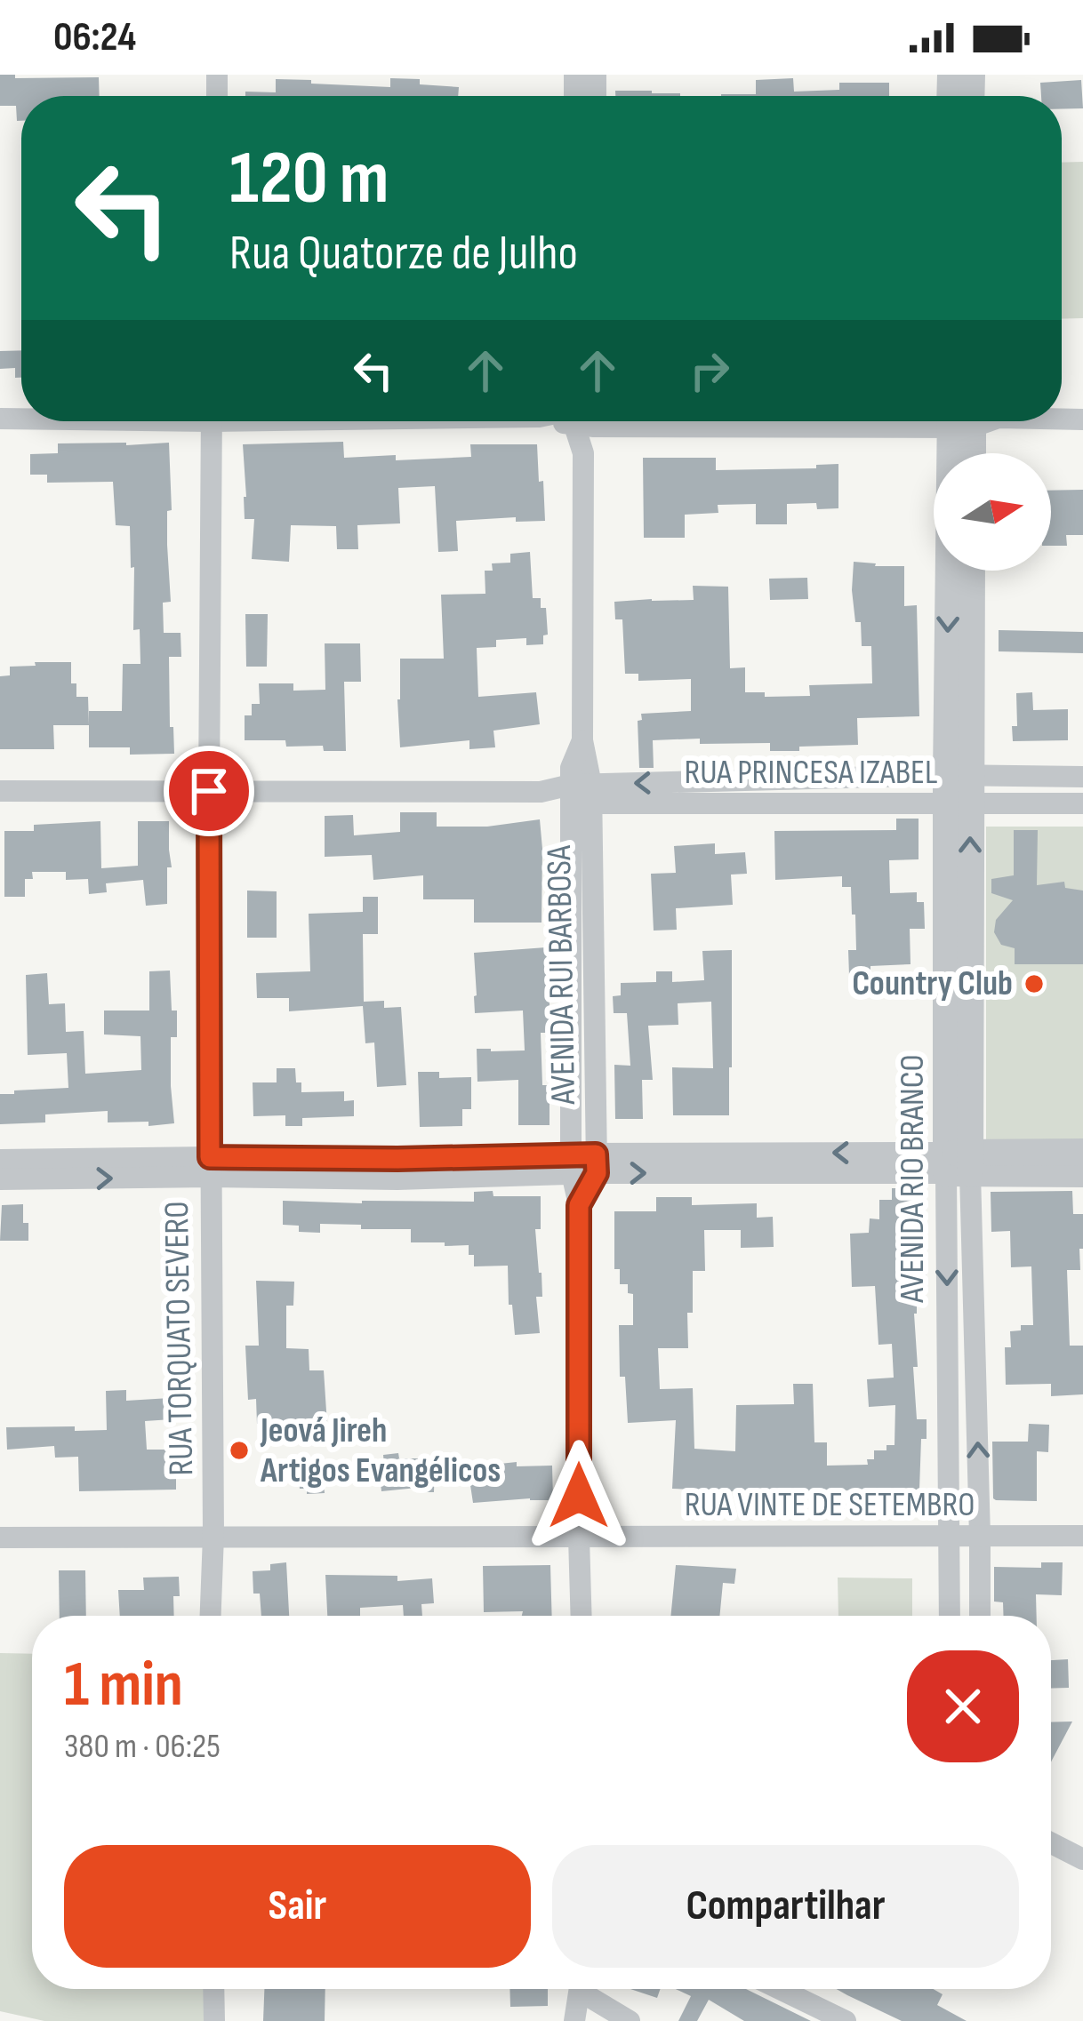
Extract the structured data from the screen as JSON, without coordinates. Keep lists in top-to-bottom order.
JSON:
{
  "streets": {
    "street": [
      "RUA PRINCESA IZABEL",
      "AVENIDA RUI BARBOSA",
      "AVENIDA RIO BRANCO",
      "RUA TORQUATO SEVERO",
      "RUA VINTE DE SETEMBRO"
    ]
  },
  "crossings": [
    ["RUA PRINCESA IZABEL", "AVENIDA RUI BARBOSA"],
    ["RUA PRINCESA IZABEL", "AVENIDA RIO BRANCO"],
    ["RUA PRINCESA IZABEL", "RUA TORQUATO SEVERO"],
    ["AVENIDA RUI BARBOSA", "RUA VINTE DE SETEMBRO"],
    ["AVENIDA RIO BRANCO", "RUA VINTE DE SETEMBRO"],
    ["RUA TORQUATO SEVERO", "RUA VINTE DE SETEMBRO"]
  ],
  "places": ["Country Club", "Jeová Jireh Artigos Evangélicos"],
  "north": "right",
  "page": {
    "status": "06:24",
    "turn": ["120 m", "Rua Quatorze de Julho"],
    "heading": ["1 min", "380 m · 06:25"],
    "buttons": ["Sair", "Compartilhar"]
  }
}
